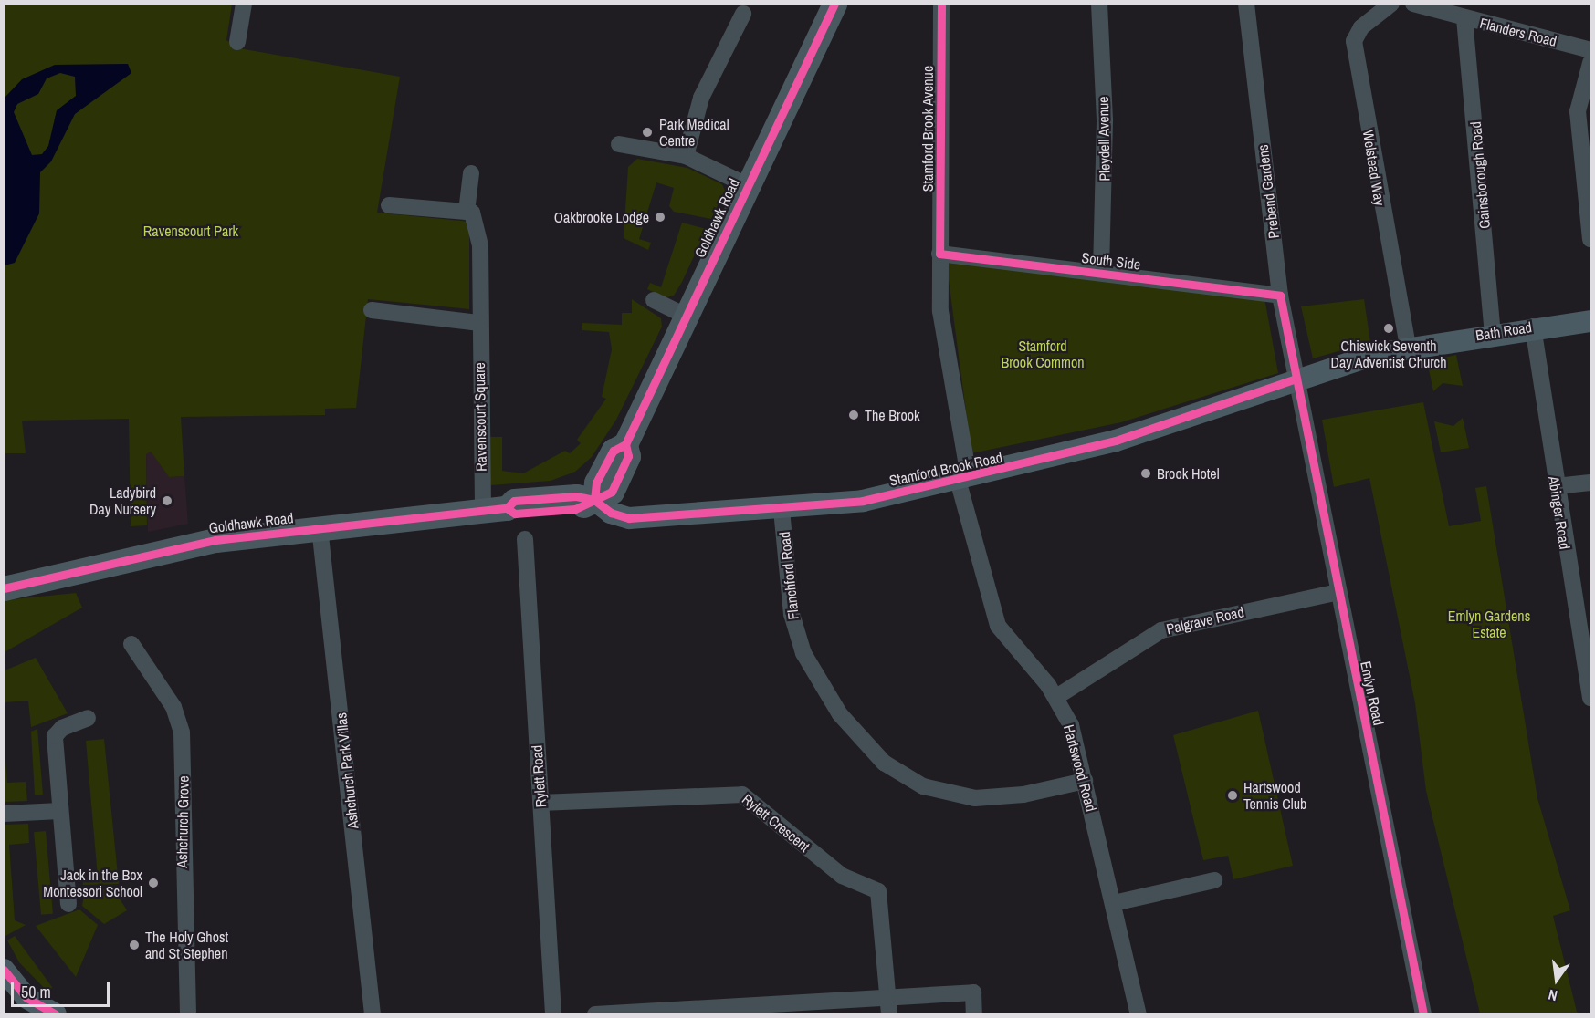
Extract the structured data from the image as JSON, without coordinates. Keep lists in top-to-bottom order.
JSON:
{
  "streets": {
    "main road": ["Goldhawk Road", "Bath Road", "Stamford Brook Road"],
    "street": [
      "Flanders Road",
      "Stamford Brook Avenue",
      "Pleydell Avenue",
      "Welstead Way",
      "Gainsborough Road",
      "Prebend Gardens",
      "South Side",
      "Ravenscourt Square",
      "Abinger Road",
      "Flanchford Road",
      "Palgrave Road",
      "Emlyn Road",
      "Hartswood Road",
      "Ashchurch Park Villas",
      "Rylett Road",
      "Ashchurch Grove",
      "Rylett Crescent"
    ]
  },
  "crossings": [
    ["Flanders Road", "Gainsborough Road"],
    ["Stamford Brook Avenue", "South Side"],
    ["Stamford Brook Avenue", "Stamford Brook Road"],
    ["Stamford Brook Avenue", "Hartswood Road"],
    ["Pleydell Avenue", "South Side"],
    ["Welstead Way", "Bath Road"],
    ["Welstead Way", "Stamford Brook Road"],
    ["Gainsborough Road", "Bath Road"],
    ["Prebend Gardens", "South Side"],
    ["Prebend Gardens", "Stamford Brook Road"],
    ["Prebend Gardens", "Emlyn Road"],
    ["Goldhawk Road", "Ravenscourt Square"],
    ["Goldhawk Road", "Stamford Brook Road"],
    ["Goldhawk Road", "Ashchurch Park Villas"],
    ["Bath Road", "Stamford Brook Road"],
    ["Bath Road", "Abinger Road"],
    ["Stamford Brook Road", "Flanchford Road"],
    ["Stamford Brook Road", "Emlyn Road"],
    ["Stamford Brook Road", "Hartswood Road"],
    ["Flanchford Road", "Hartswood Road"],
    ["Palgrave Road", "Emlyn Road"],
    ["Palgrave Road", "Hartswood Road"],
    ["Rylett Road", "Rylett Crescent"]
  ],
  "parks": ["Ravenscourt Park", "Stamford Brook Common", "Emlyn Gardens Estate"],
  "places": [
    "Park Medical Centre",
    "Oakbrooke Lodge",
    "Chiswick Seventh Day Adventist Church",
    "The Brook",
    "Brook Hotel",
    "Ladybird Day Nursery",
    "Hartswood Tennis Club",
    "Jack in the Box Montessori School",
    "The Holy Ghost and St Stephen"
  ],
  "scale_bar": "50 m",
  "north": "bottom"
}
